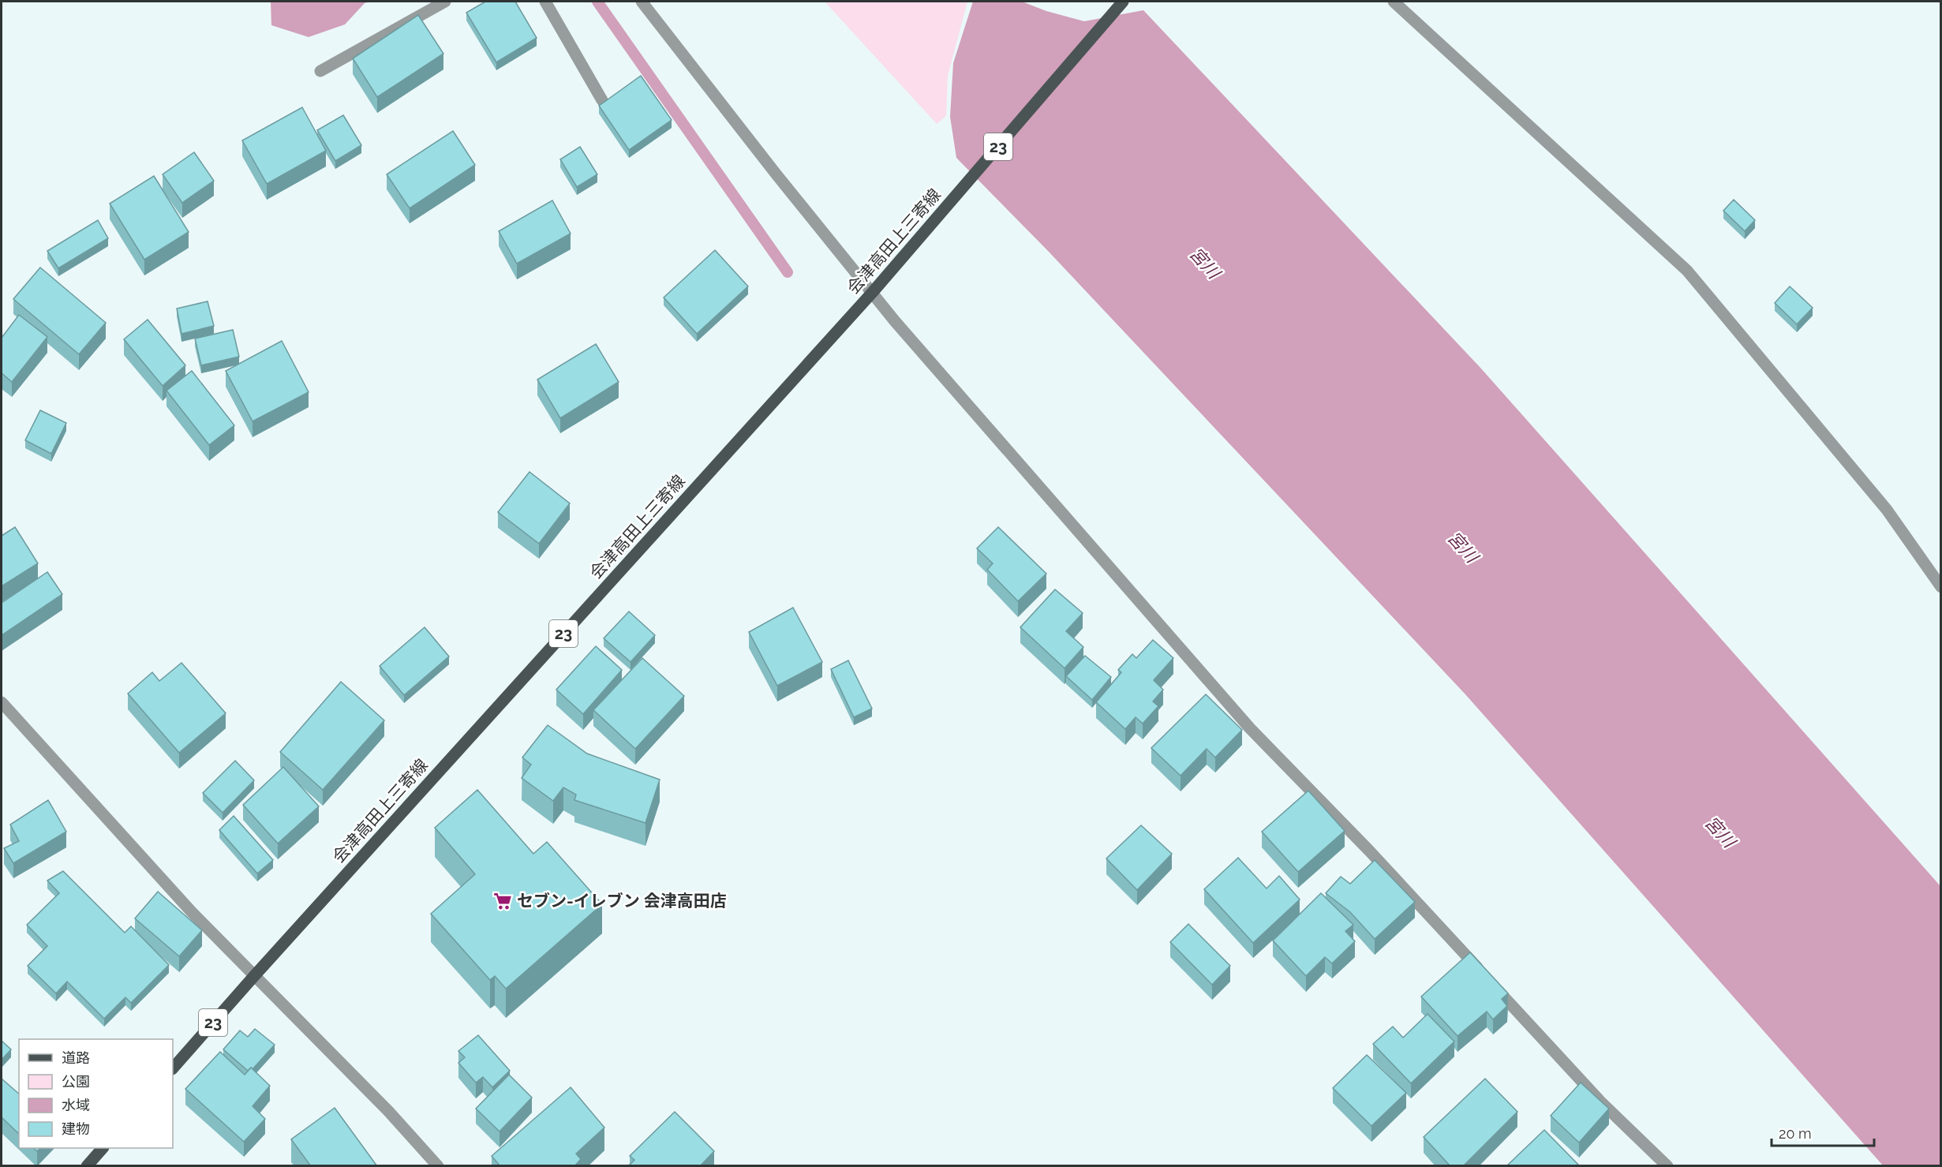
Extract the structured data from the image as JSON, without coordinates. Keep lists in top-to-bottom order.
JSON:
{
  "streets": {
    "main road": ["23", "会津高田上三寄線"]
  },
  "water": ["宮川"],
  "places": {
    "supermarket": ["セブン-イレブン 会津高田店"]
  },
  "legend": [
    "道路",
    "公園",
    "水域",
    "建物"
  ],
  "scale_bar": "20 m"
}
